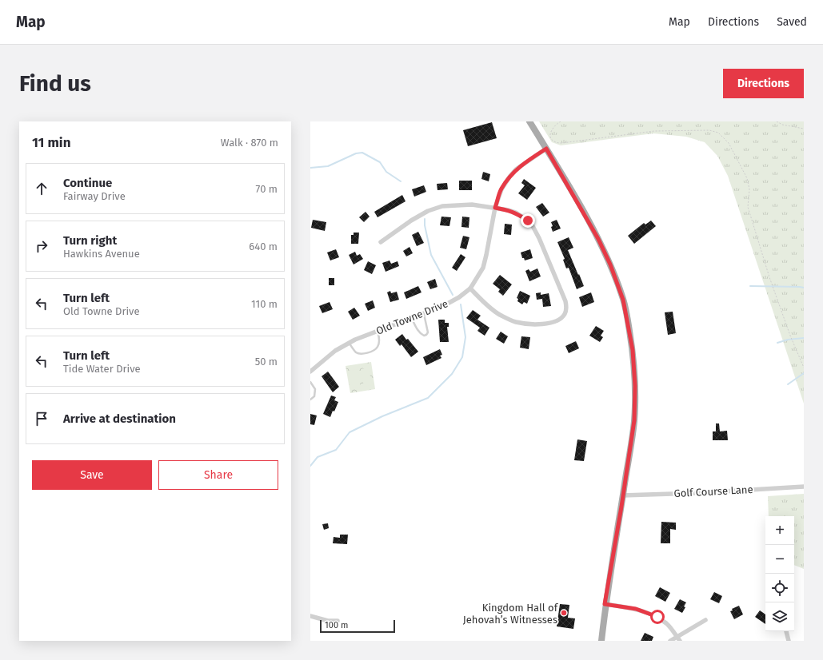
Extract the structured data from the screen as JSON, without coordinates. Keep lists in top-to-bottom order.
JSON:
{
  "streets": {
    "street": ["Old Towne Drive", "Golf Course Lane"]
  },
  "places": ["Kingdom Hall of Jehovah’s Witnesses"],
  "scale_bar": "100 m",
  "page": {
    "header": "Map",
    "nav": ["Map", "Directions", "Saved"],
    "buttons": [
      "Directions",
      ["Save", "Share"]
    ],
    "title": "Find us",
    "heading": ["11 min", "Walk · 870 m"],
    "list": [
      ["Continue", "Fairway Drive", "70 m"],
      ["Turn right", "Hawkins Avenue", "640 m"],
      ["Turn left", "Old Towne Drive", "110 m"],
      ["Turn left", "Tide Water Drive", "50 m"],
      "Arrive at destination"
    ],
    "map_buttons": ["+", "−"],
    "scale": "100 m"
  }
}
